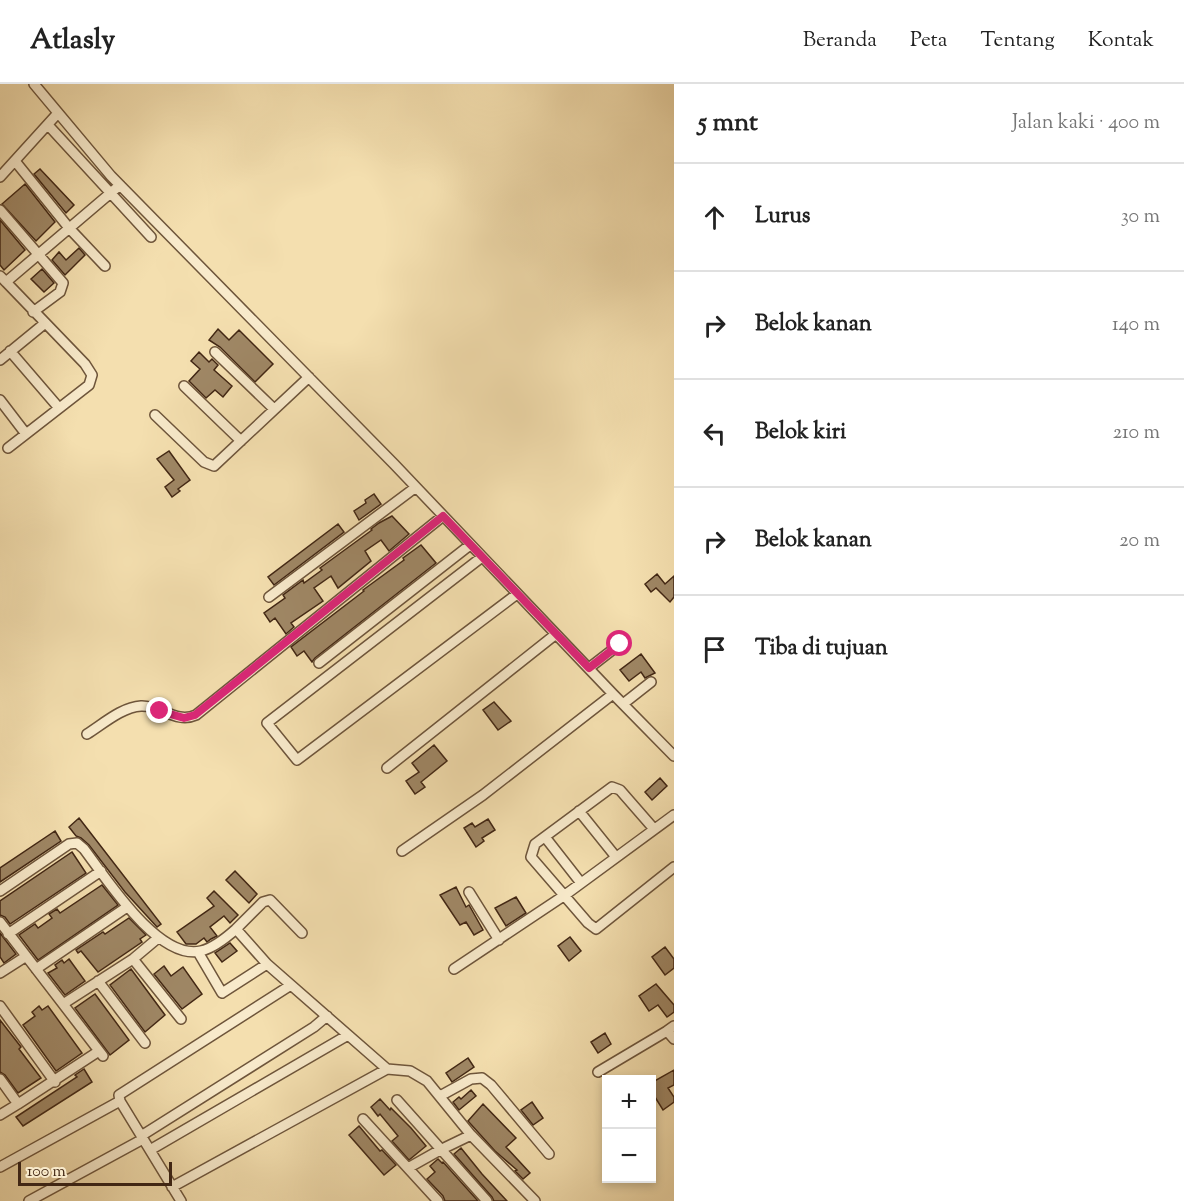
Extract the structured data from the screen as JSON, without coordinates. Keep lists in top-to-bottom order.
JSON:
{
  "scale_bar": "100 m",
  "page": {
    "header": "Atlasly",
    "nav": [
      "Beranda",
      "Peta",
      "Tentang",
      "Kontak"
    ],
    "heading": ["5 mnt", "Jalan kaki · 400 m"],
    "list": [
      ["Lurus", "30 m"],
      ["Belok kanan", "140 m"],
      ["Belok kiri", "210 m"],
      ["Belok kanan", "20 m"],
      "Tiba di tujuan"
    ],
    "map_buttons": ["+", "−"],
    "scale": "100 m"
  }
}
